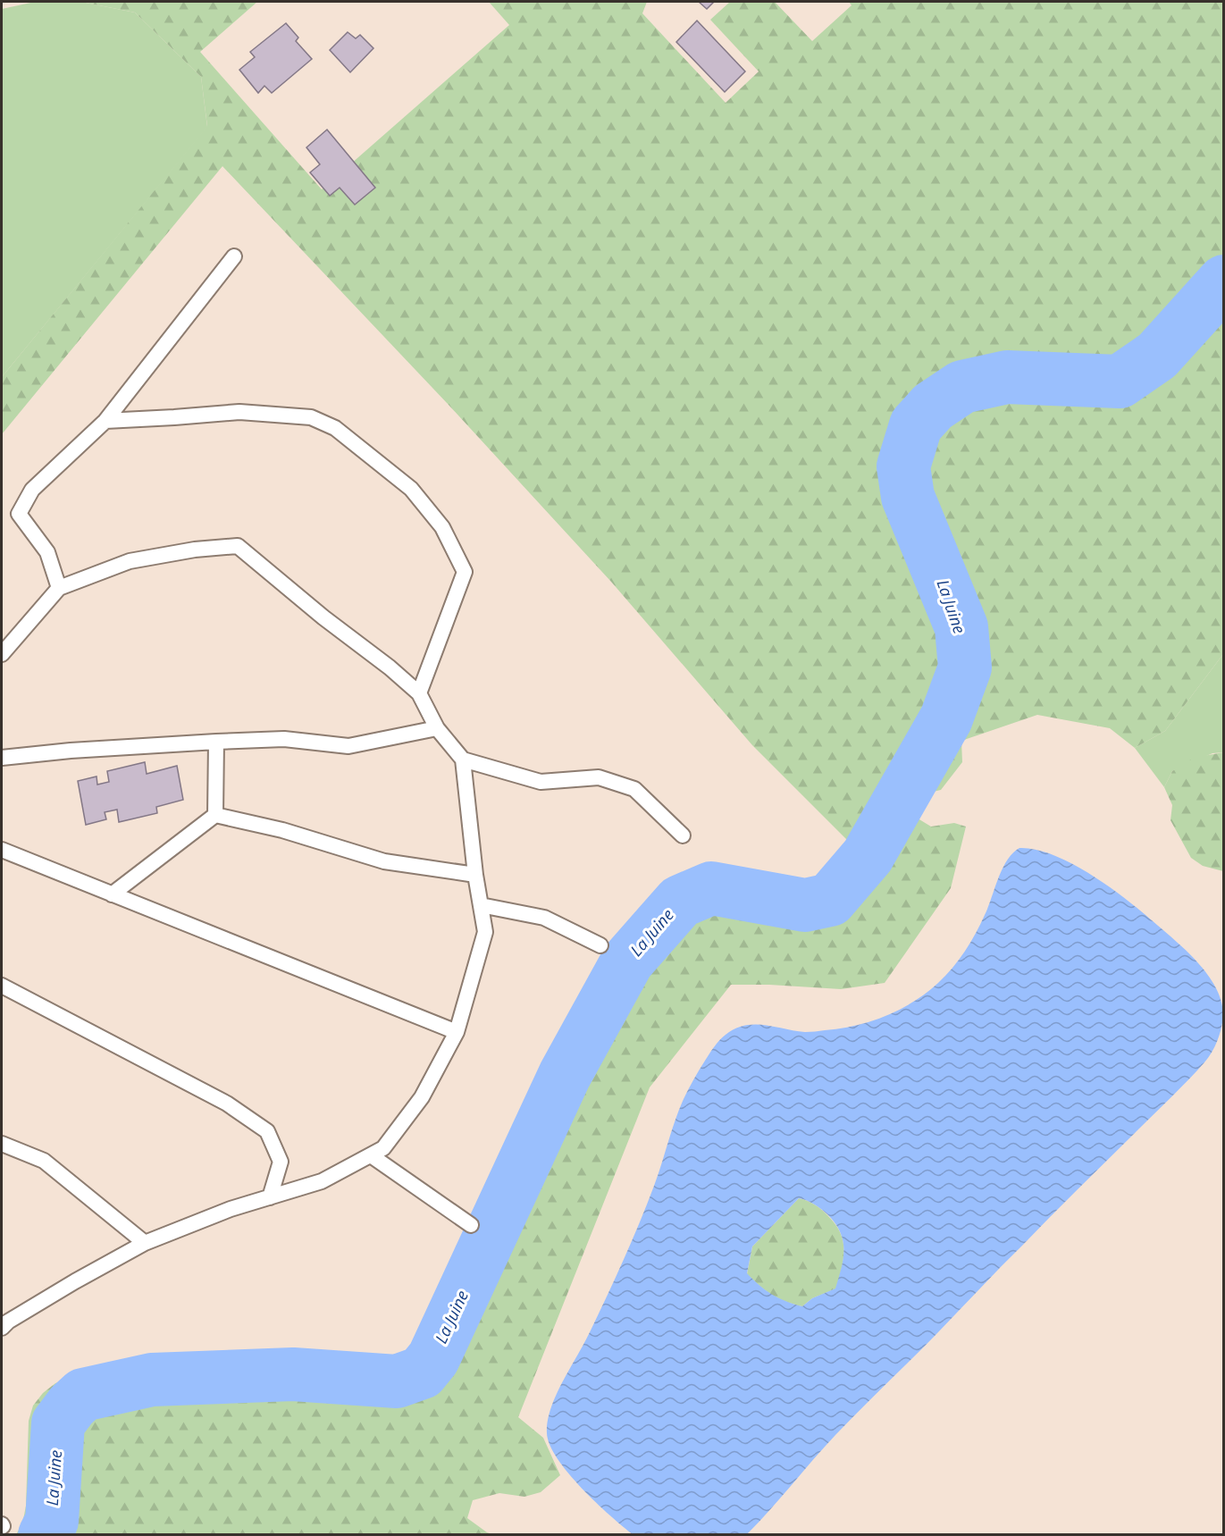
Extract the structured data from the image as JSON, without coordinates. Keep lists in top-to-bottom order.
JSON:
{
  "water": ["La Juine"]
}
